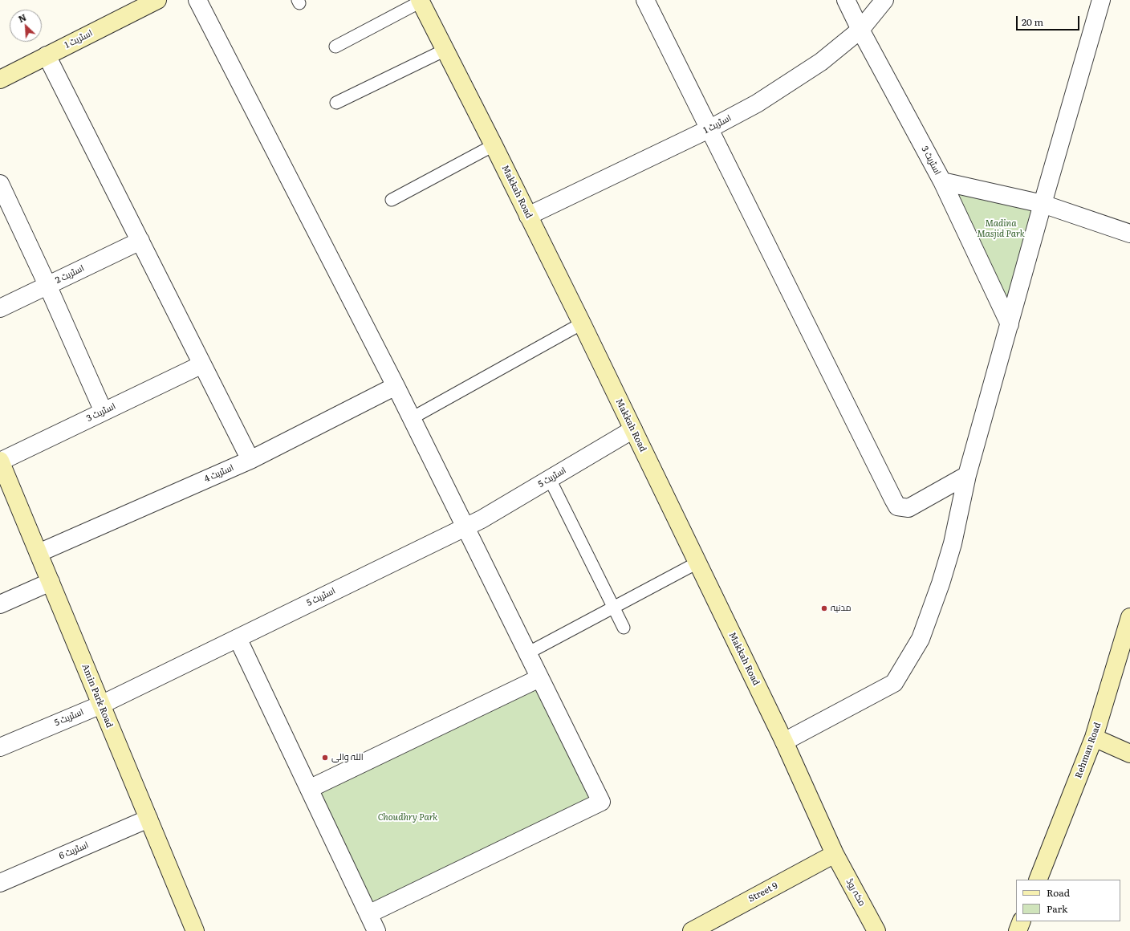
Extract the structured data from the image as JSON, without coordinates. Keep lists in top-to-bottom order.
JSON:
{
  "streets": {
    "street": [
      "اسٹریٹ 1",
      "اسٹریٹ 3",
      "Makkah Road",
      "اسٹریٹ 2",
      "اسٹریٹ 4",
      "اسٹریٹ 5",
      "Amin Park Road",
      "Rehman Road",
      "اسٹریٹ 6",
      "Street 9",
      "مکہ روڈ"
    ]
  },
  "crossings": [
    ["اسٹریٹ 1", "اسٹریٹ 3"],
    ["اسٹریٹ 1", "Makkah Road"],
    ["اسٹریٹ 3", "Amin Park Road"],
    ["Makkah Road", "اسٹریٹ 5"],
    ["Makkah Road", "Street 9"],
    ["Makkah Road", "مکہ روڈ"],
    ["اسٹریٹ 4", "Amin Park Road"],
    ["اسٹریٹ 5", "Amin Park Road"],
    ["Amin Park Road", "اسٹریٹ 6"],
    ["Street 9", "مکہ روڈ"]
  ],
  "parks": ["Madina Masjid Park", "Choudhry Park"],
  "places": ["مدنیہ", "اللہ والی"],
  "legend": ["Road", "Park"],
  "scale_bar": "20 m",
  "north": "top left"
}
